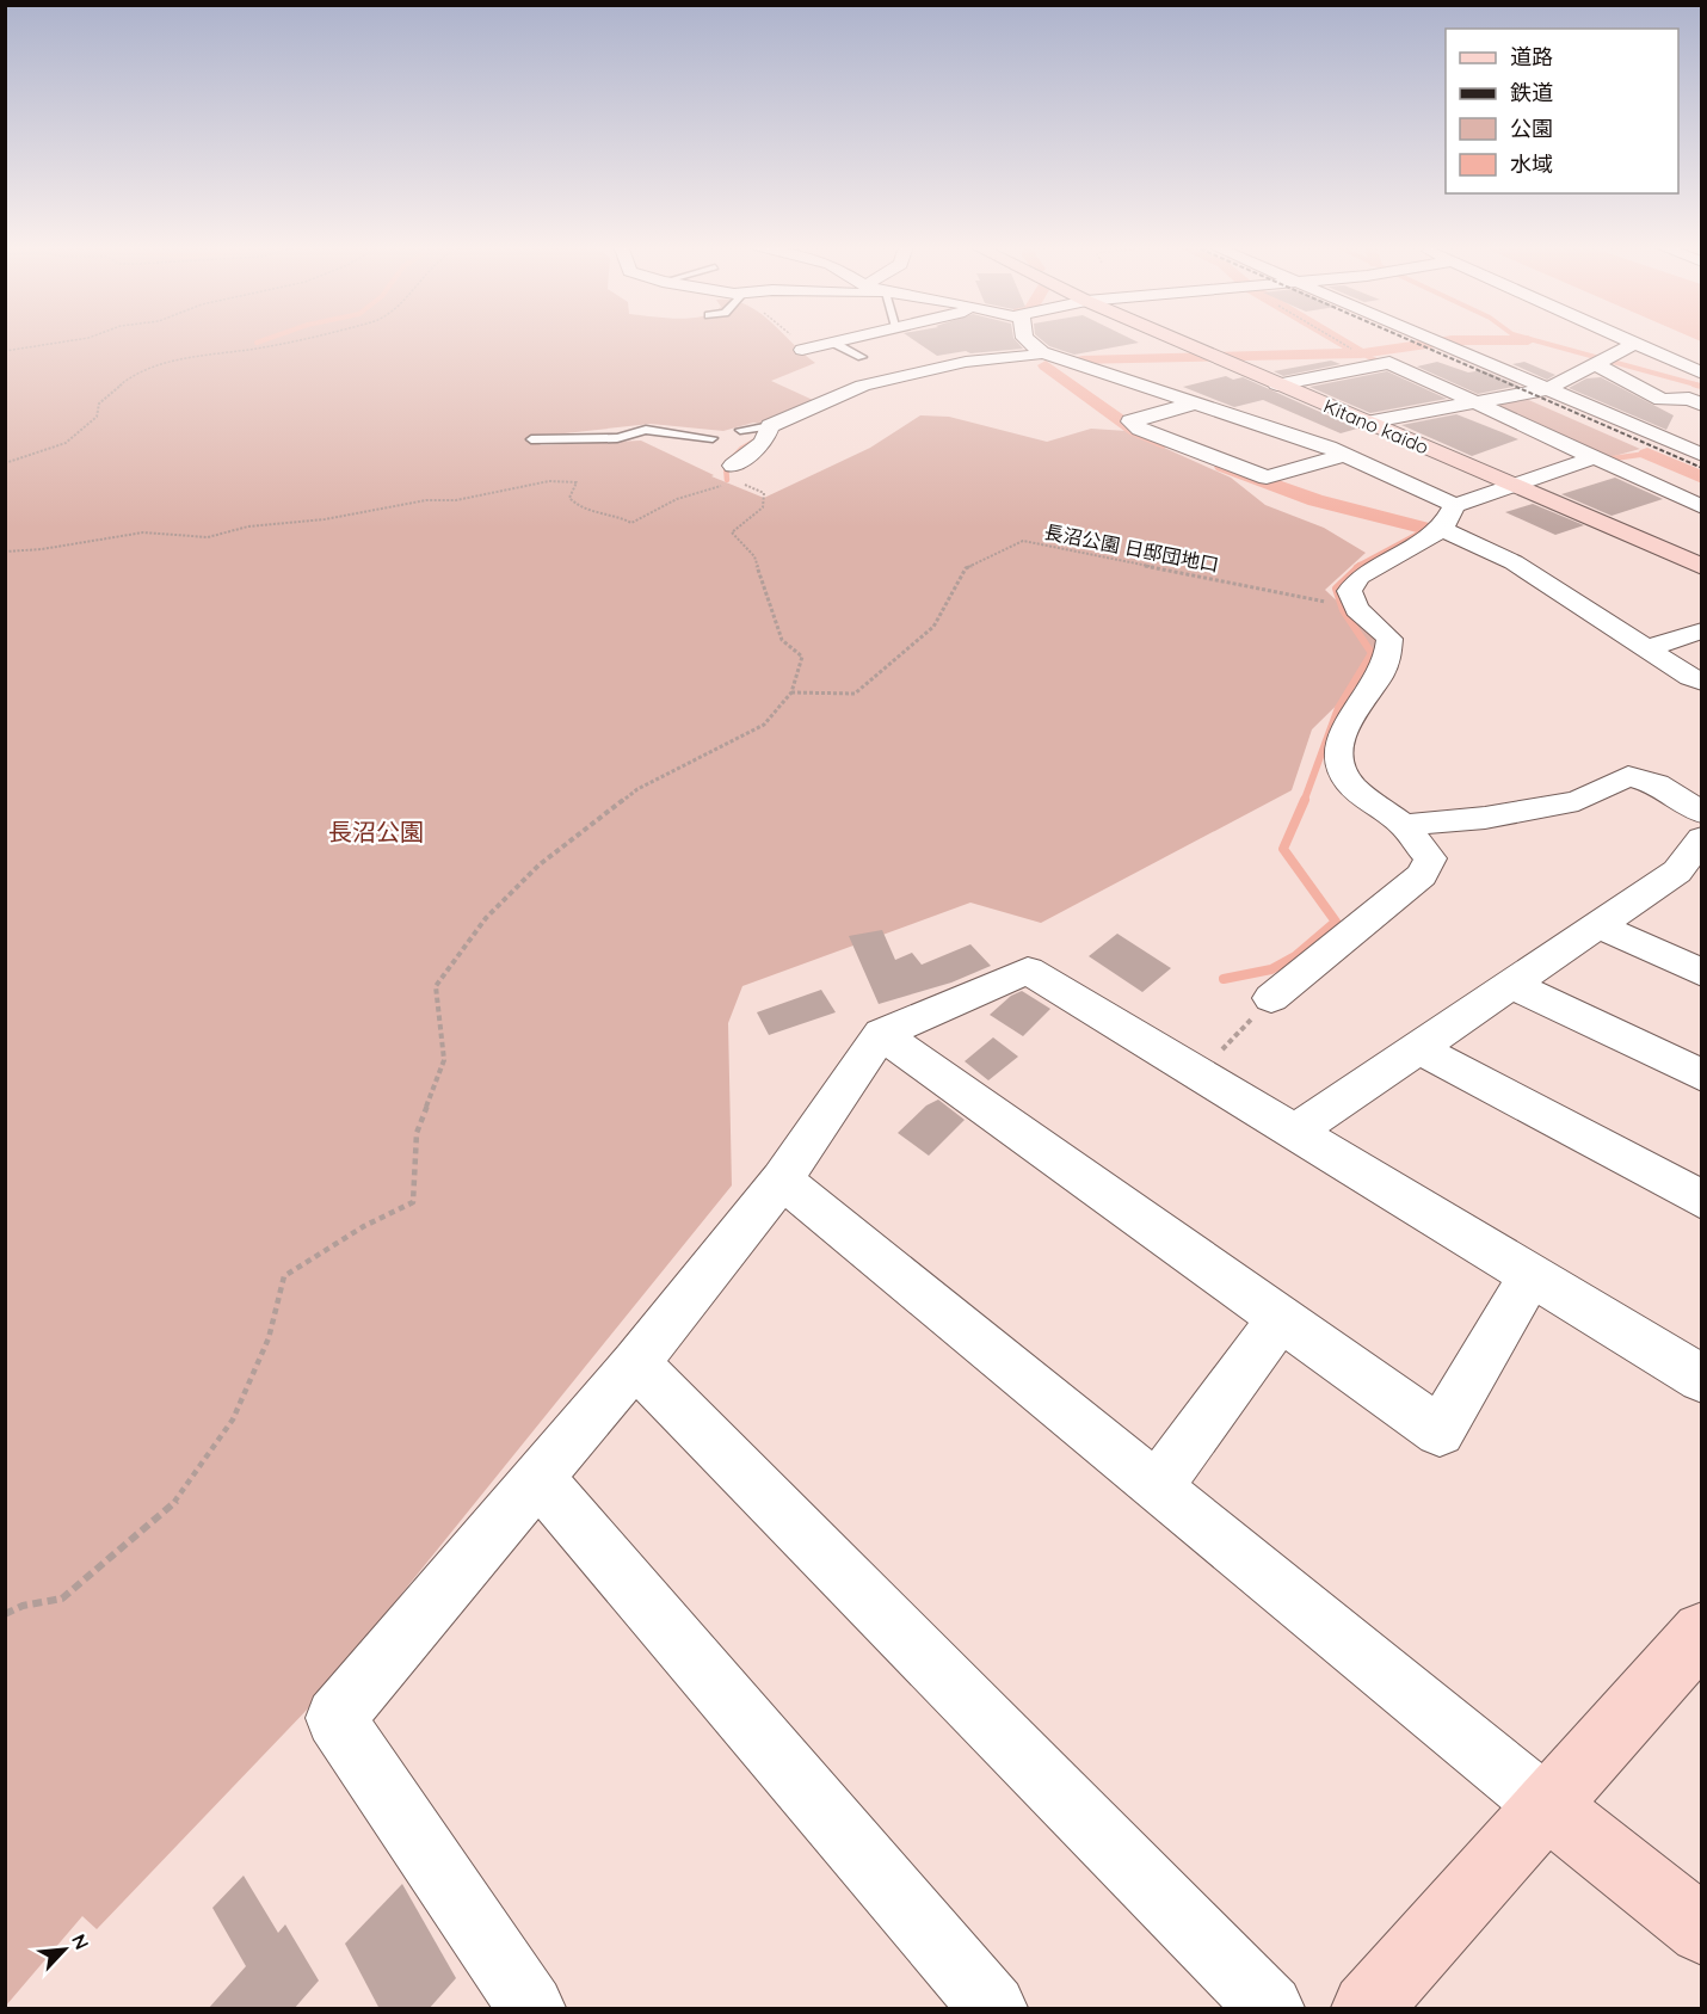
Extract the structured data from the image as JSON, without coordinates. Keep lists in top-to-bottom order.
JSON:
{
  "streets": {
    "main road": ["Kitano kaido"],
    "path": ["長沼公園 日邸団地口"]
  },
  "parks": ["長沼公園"],
  "legend": [
    "道路",
    "鉄道",
    "公園",
    "水域"
  ],
  "north": "top right"
}
